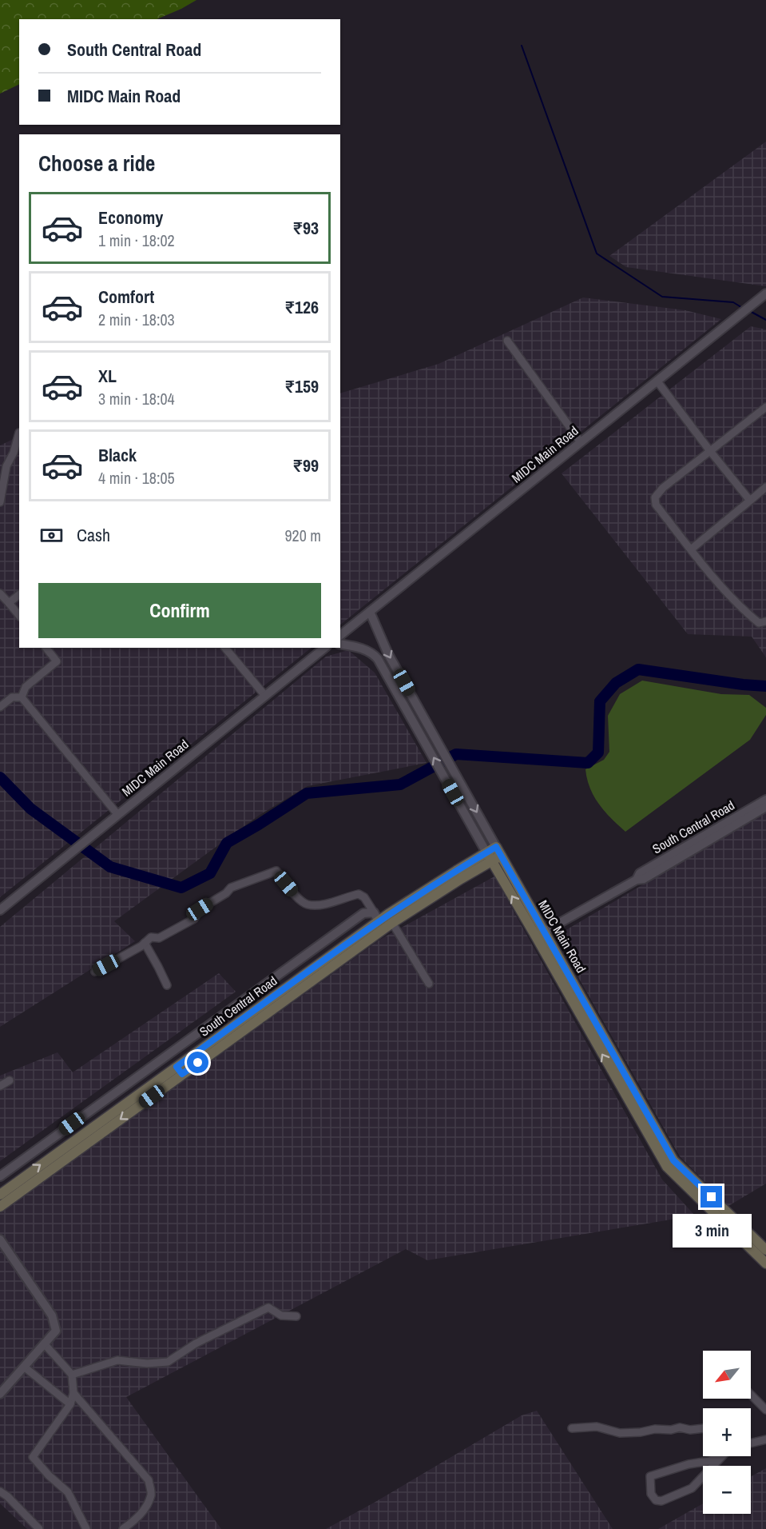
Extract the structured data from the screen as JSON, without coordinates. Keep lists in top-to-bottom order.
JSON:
{
  "streets": {
    "main road": ["MIDC Main Road", "South Central Road"]
  },
  "crossings": [
    ["MIDC Main Road", "South Central Road"]
  ],
  "north": "bottom left",
  "page": {
    "banner": ["South Central Road", "MIDC Main Road"],
    "heading": "Choose a ride",
    "list": [
      {
        "name": "Economy",
        "note": "1 min · 18:02",
        "value": "₹93"
      },
      {
        "name": "Comfort",
        "note": "2 min · 18:03",
        "value": "₹126"
      },
      {
        "name": "XL",
        "note": "3 min · 18:04",
        "value": "₹159"
      },
      {
        "name": "Black",
        "note": "4 min · 18:05",
        "value": "₹99"
      }
    ],
    "pay": ["Cash", "920 m"],
    "buttons": "Confirm",
    "bubble": "3 min",
    "map_buttons": ["+", "−"]
  }
}
